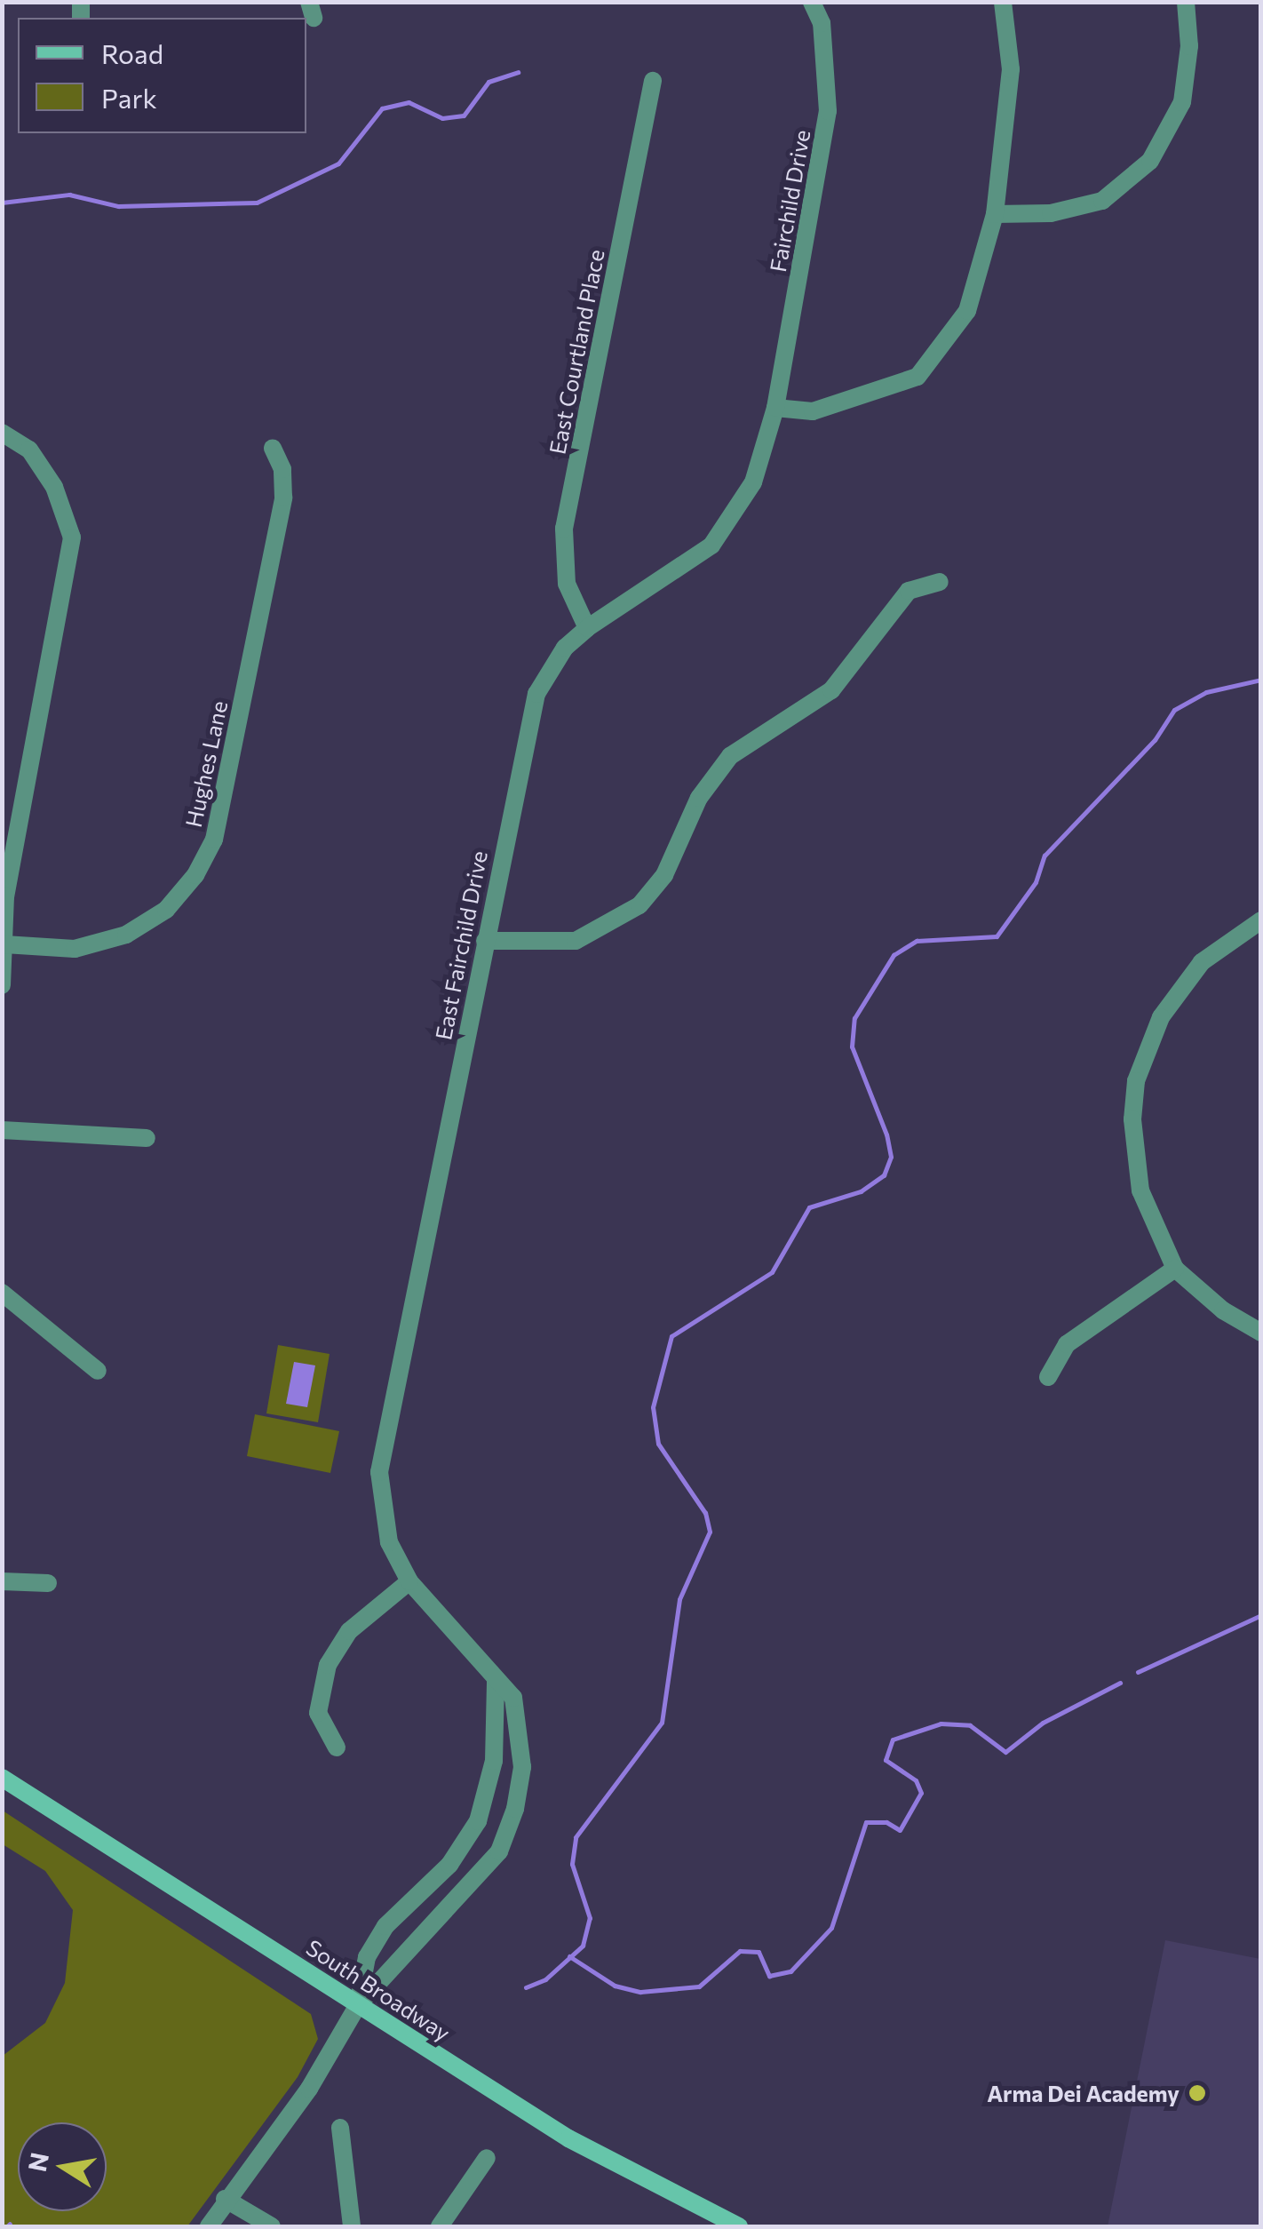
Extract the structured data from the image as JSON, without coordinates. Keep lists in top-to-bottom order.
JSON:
{
  "streets": {
    "main road": ["South Broadway"],
    "street": [
      "Fairchild Drive",
      "East Courtland Place",
      "Hughes Lane",
      "East Fairchild Drive"
    ]
  },
  "crossings": [
    ["Fairchild Drive", "East Fairchild Drive"],
    ["East Courtland Place", "East Fairchild Drive"]
  ],
  "places": ["Arma Dei Academy"],
  "legend": ["Road", "Park"],
  "north": "left"
}
